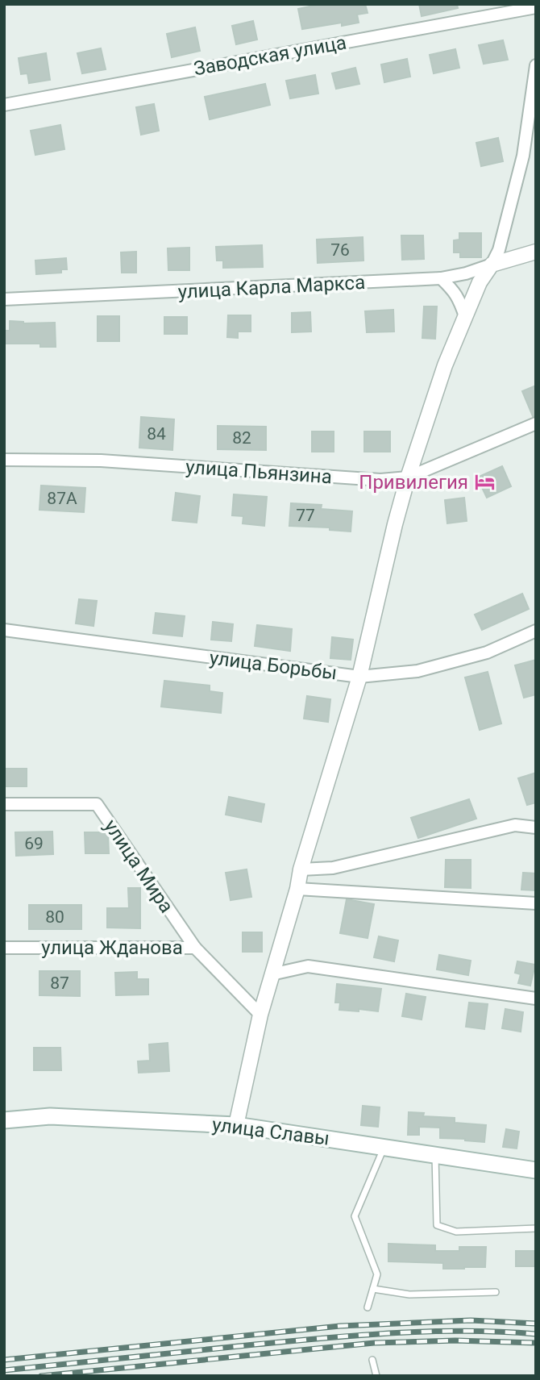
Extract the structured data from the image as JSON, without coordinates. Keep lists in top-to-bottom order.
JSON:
{
  "streets": {
    "main road": ["улица Славы"],
    "street": [
      "Заводская улица",
      "улица Карла Маркса",
      "улица Пьянзина",
      "улица Борьбы",
      "улица Мира",
      "улица Жданова"
    ]
  },
  "crossings": [
    ["улица Мира", "улица Жданова"]
  ],
  "places": {
    "hotel": ["Привилегия"]
  },
  "house_numbers": [
    "76",
    "84",
    "82",
    "87А",
    "77",
    "69",
    "80",
    "87"
  ]
}
